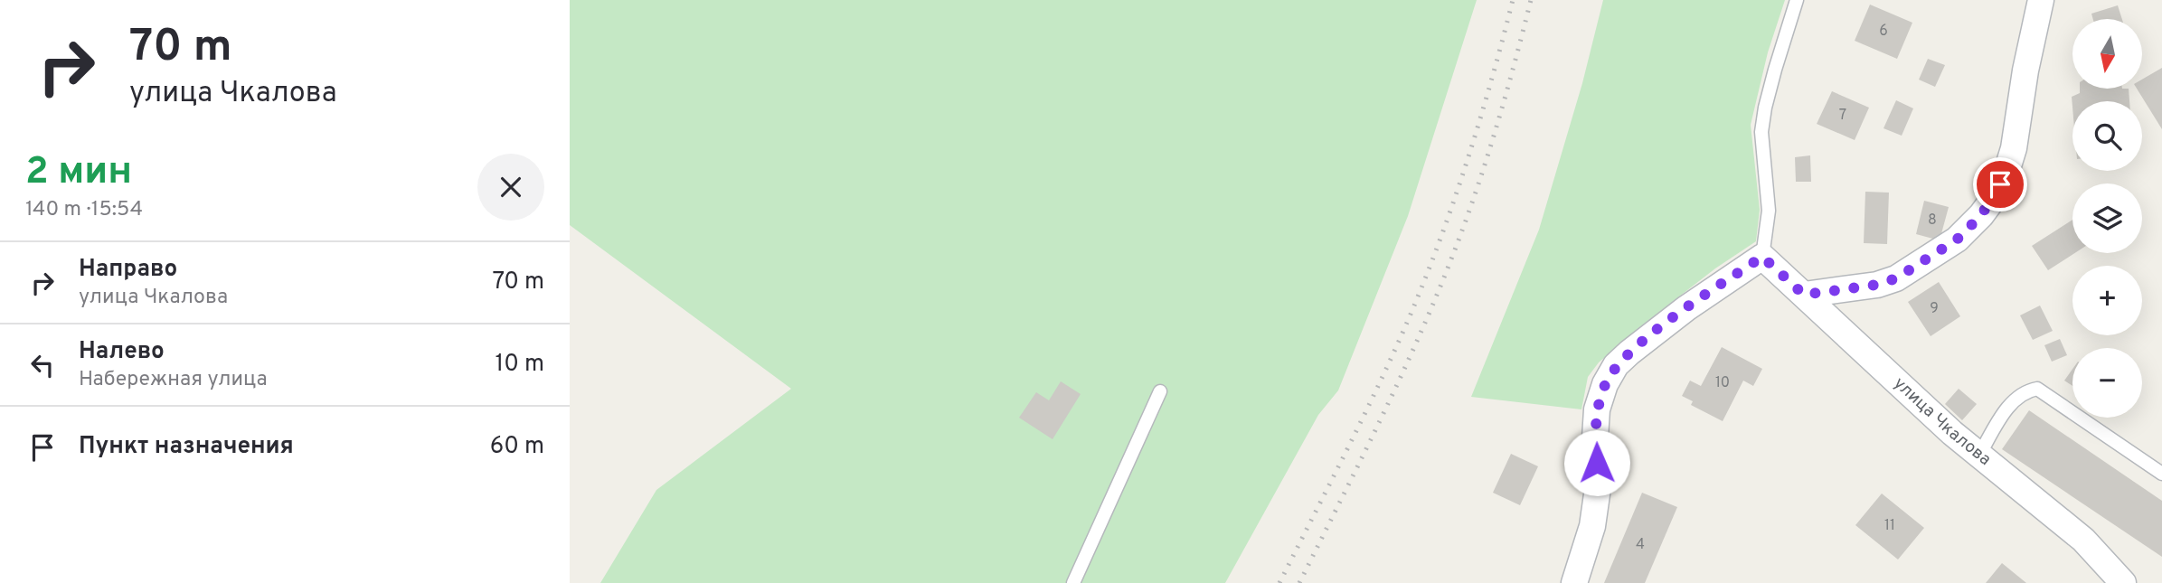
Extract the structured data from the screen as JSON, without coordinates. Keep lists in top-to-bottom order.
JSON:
{
  "streets": {
    "street": ["улица Чкалова"]
  },
  "house_numbers": [
    "6",
    "7",
    "8",
    "9",
    "10",
    "11",
    "4"
  ],
  "north": "bottom",
  "page": {
    "turn": ["70 m", "улица Чкалова"],
    "map_buttons": ["+", "−"],
    "heading": ["2 мин", "140 m · 15:54"],
    "list": [
      {
        "name": "Направо",
        "note": "улица Чкалова",
        "value": "70 m"
      },
      {
        "name": "Налево",
        "note": "Набережная улица",
        "value": "10 m"
      },
      {
        "name": "Пункт назначения",
        "value": "60 m"
      }
    ]
  }
}
